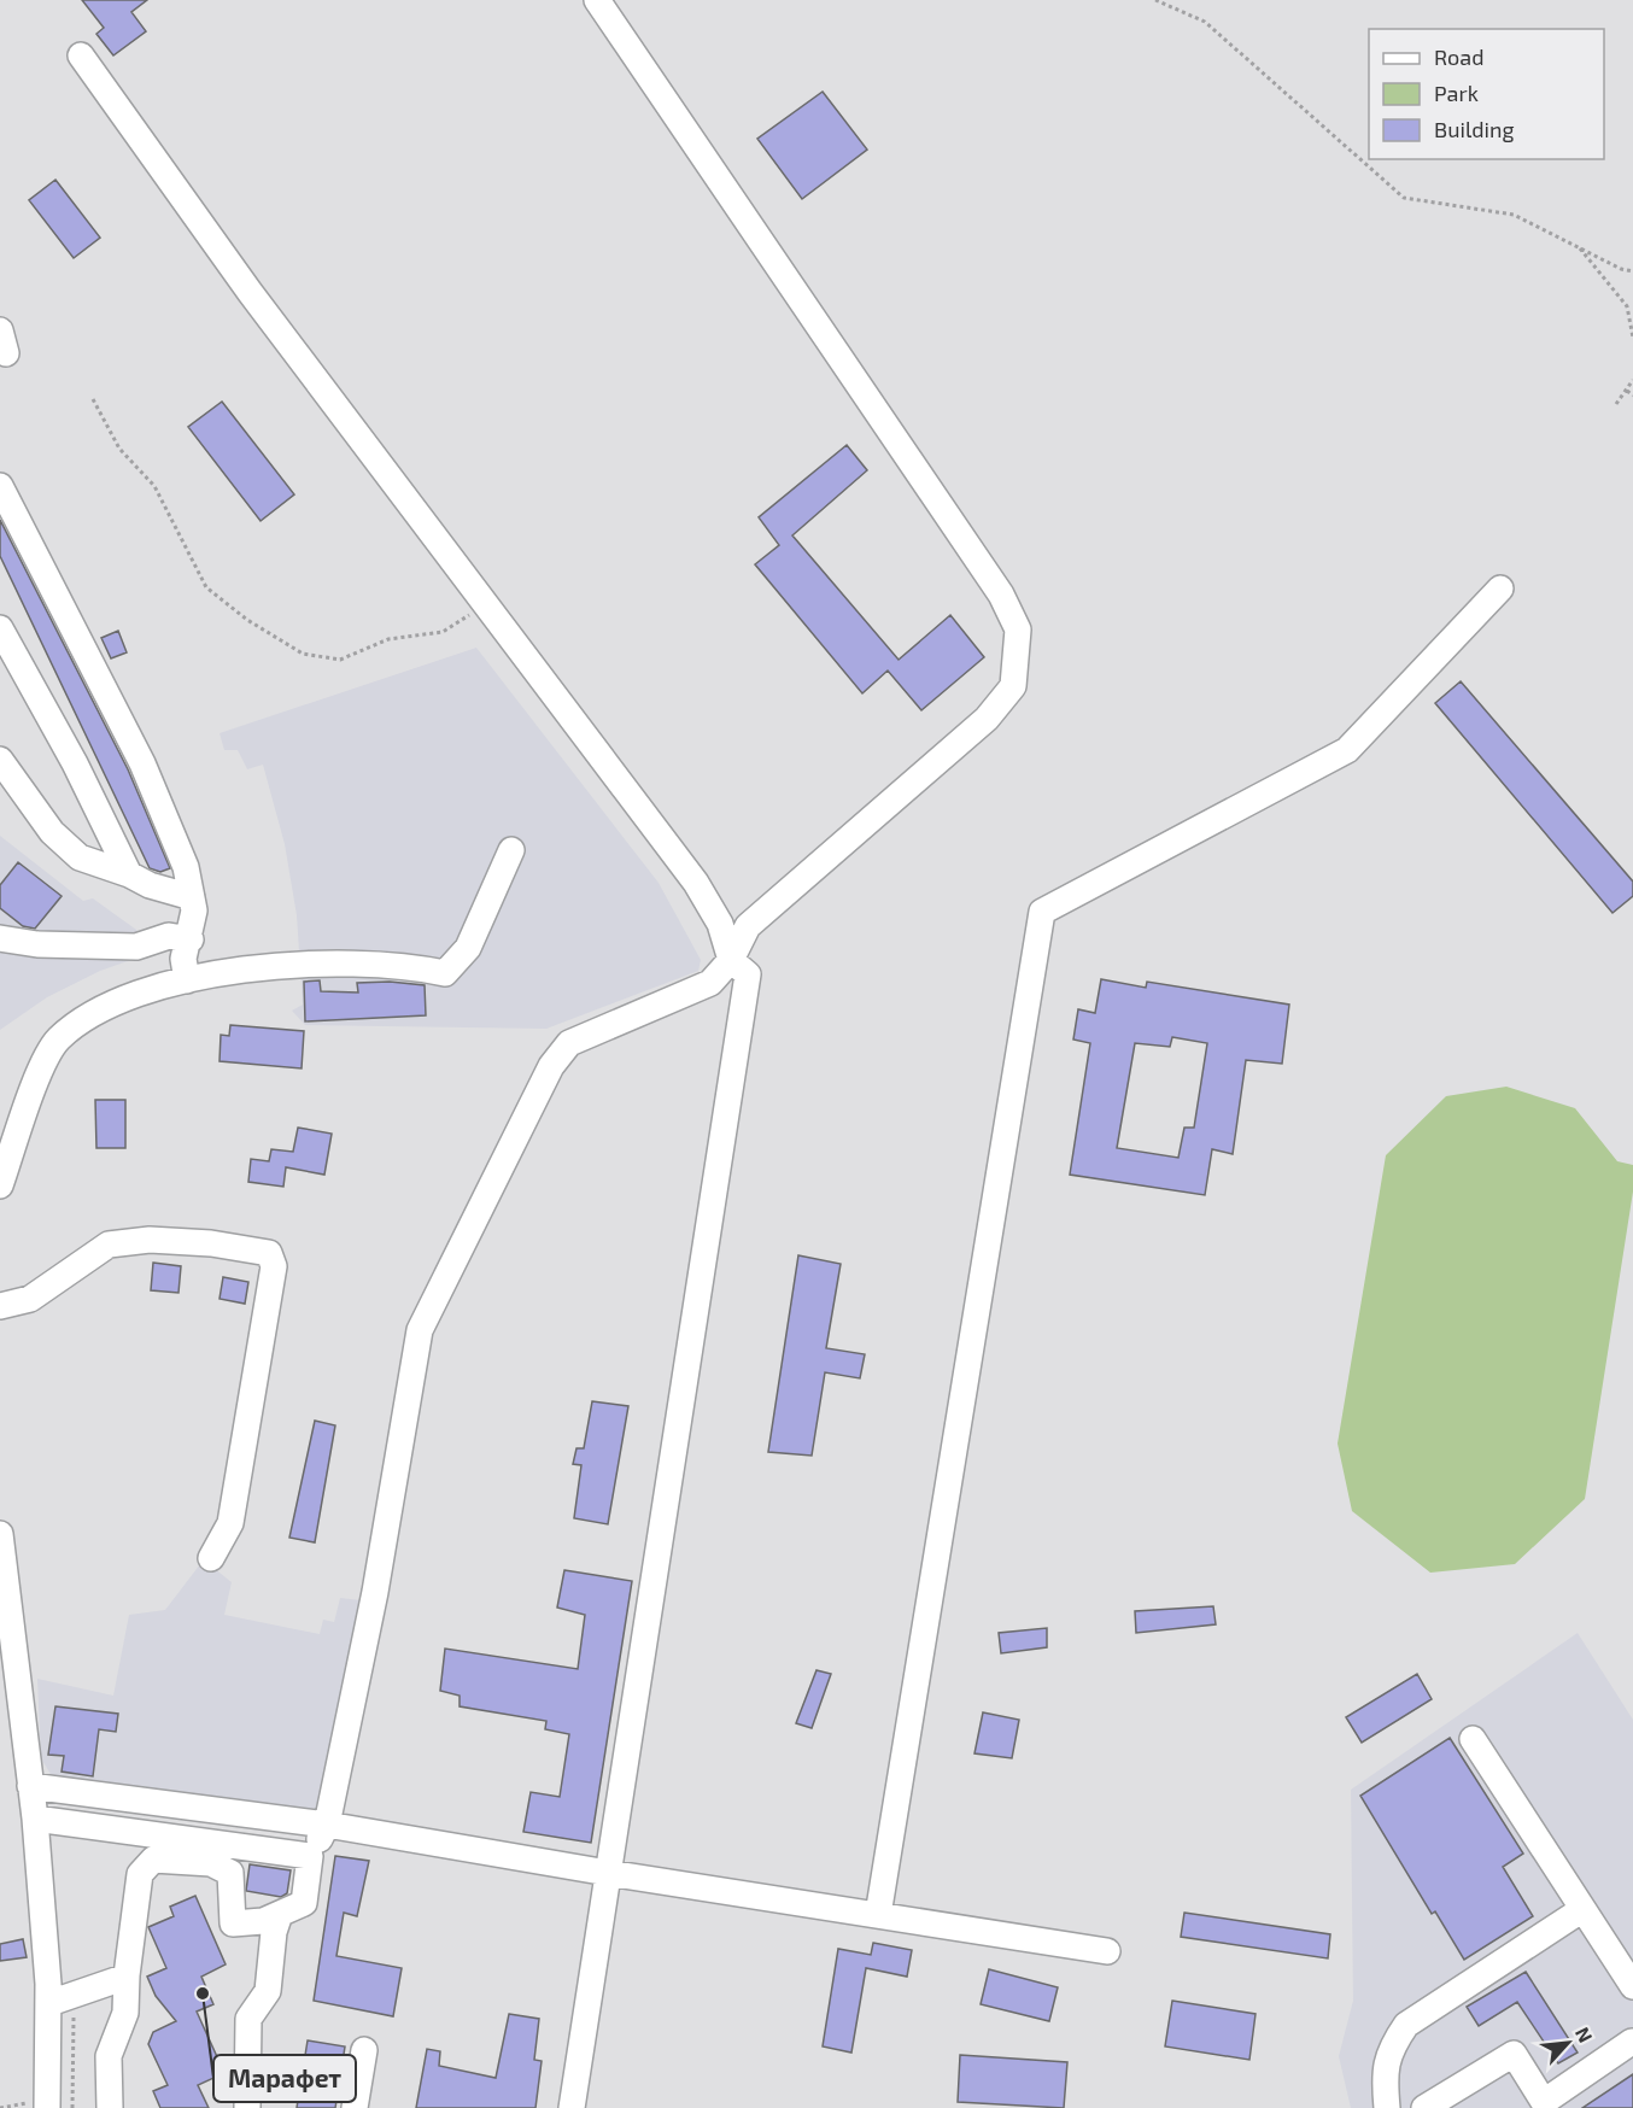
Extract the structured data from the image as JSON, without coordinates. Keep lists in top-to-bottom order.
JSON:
{
  "places": ["Марафет"],
  "legend": ["Road", "Park", "Building"],
  "north": "top right"
}
